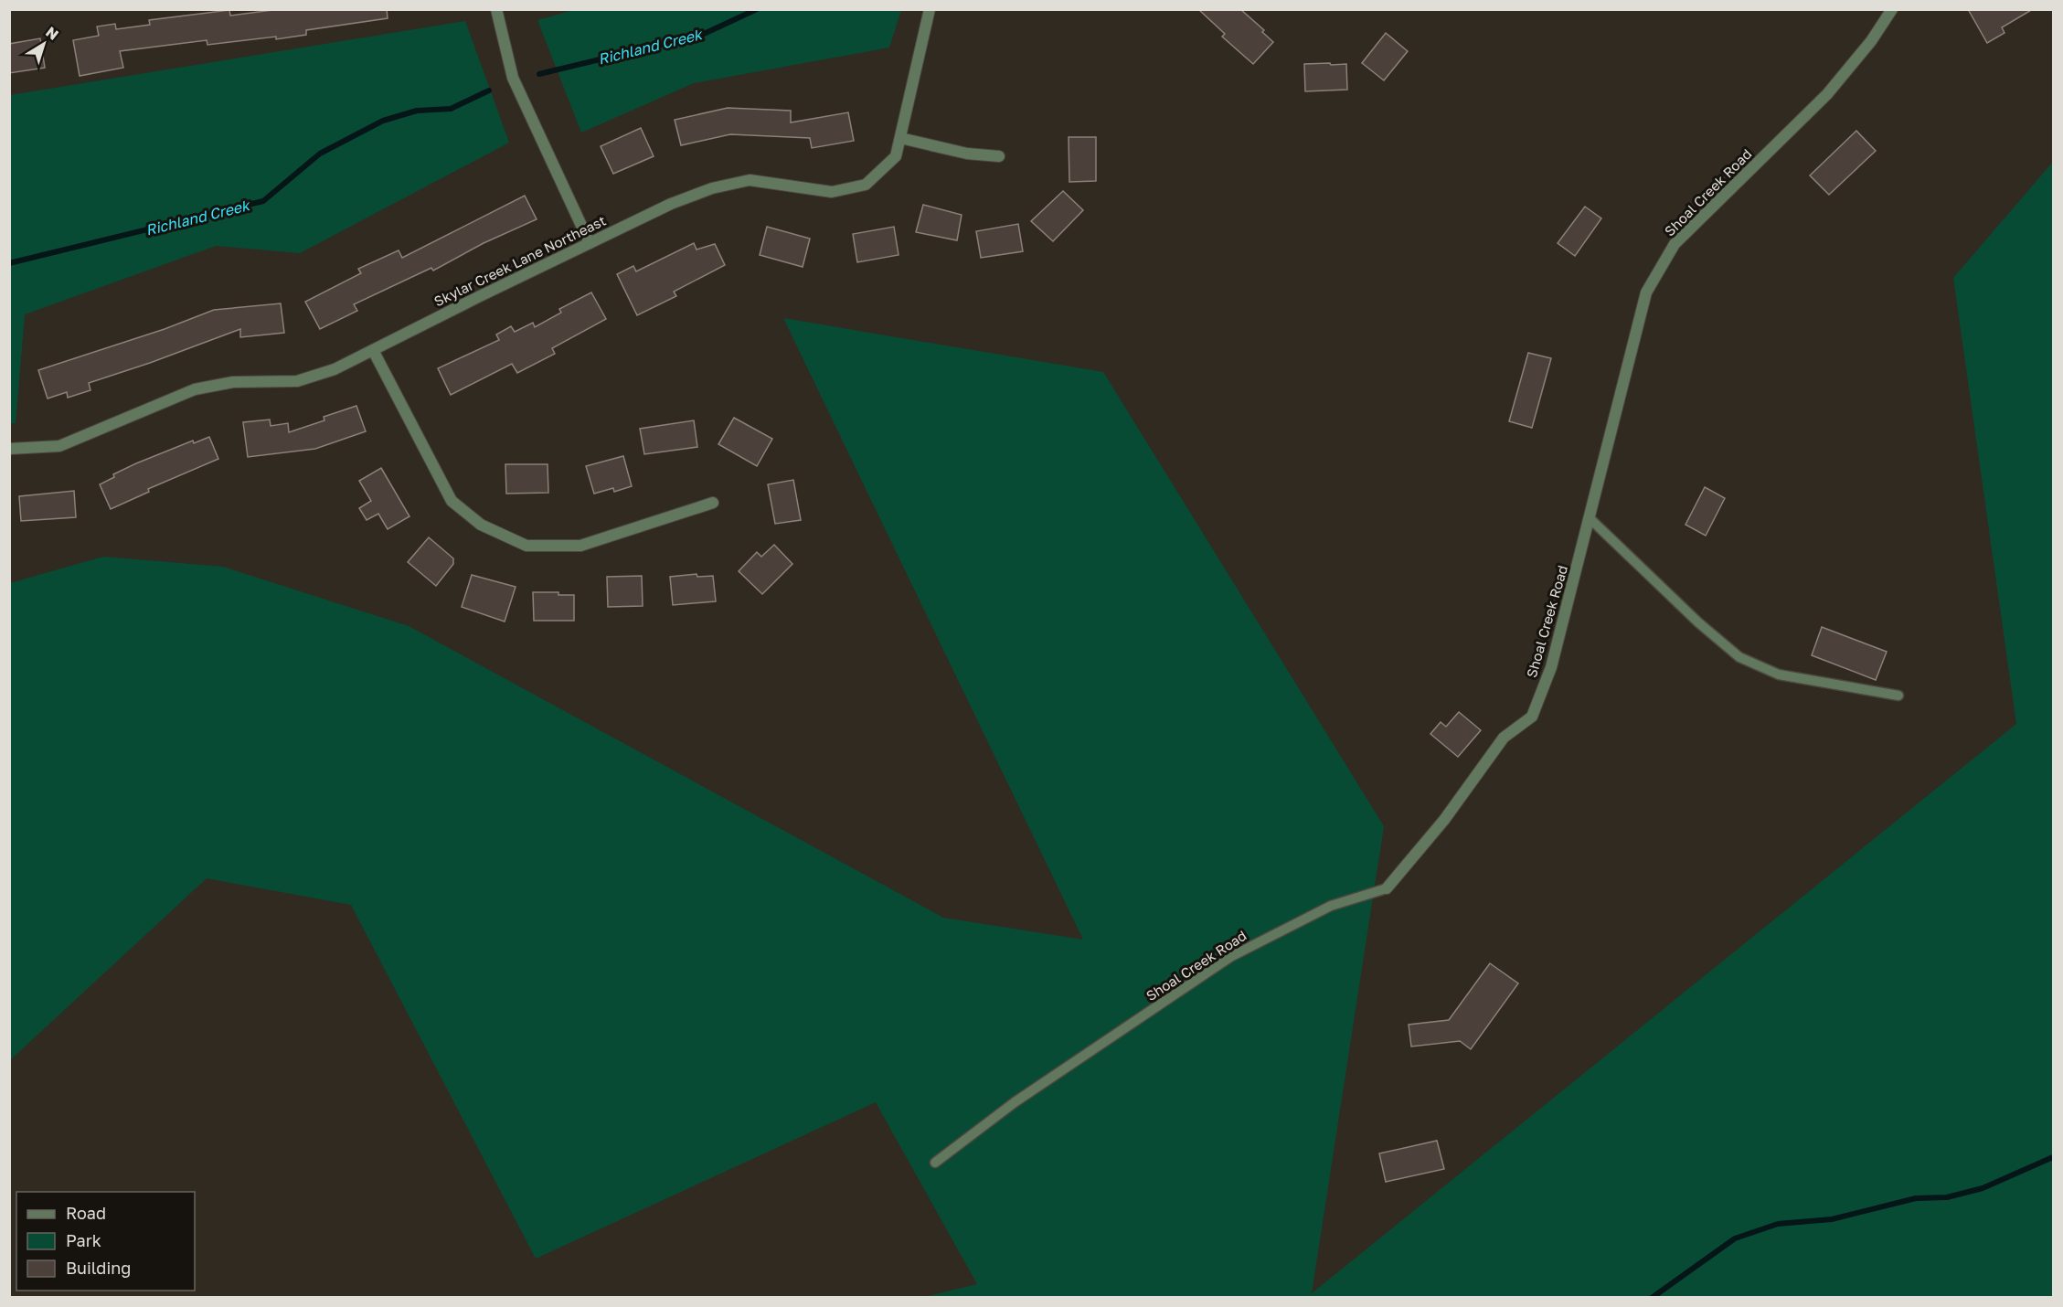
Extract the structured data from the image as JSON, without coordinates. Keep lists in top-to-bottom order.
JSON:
{
  "streets": {
    "street": ["Shoal Creek Road", "Skylar Creek Lane Northeast"]
  },
  "water": ["Richland Creek"],
  "legend": ["Road", "Park", "Building"],
  "north": "top right"
}
